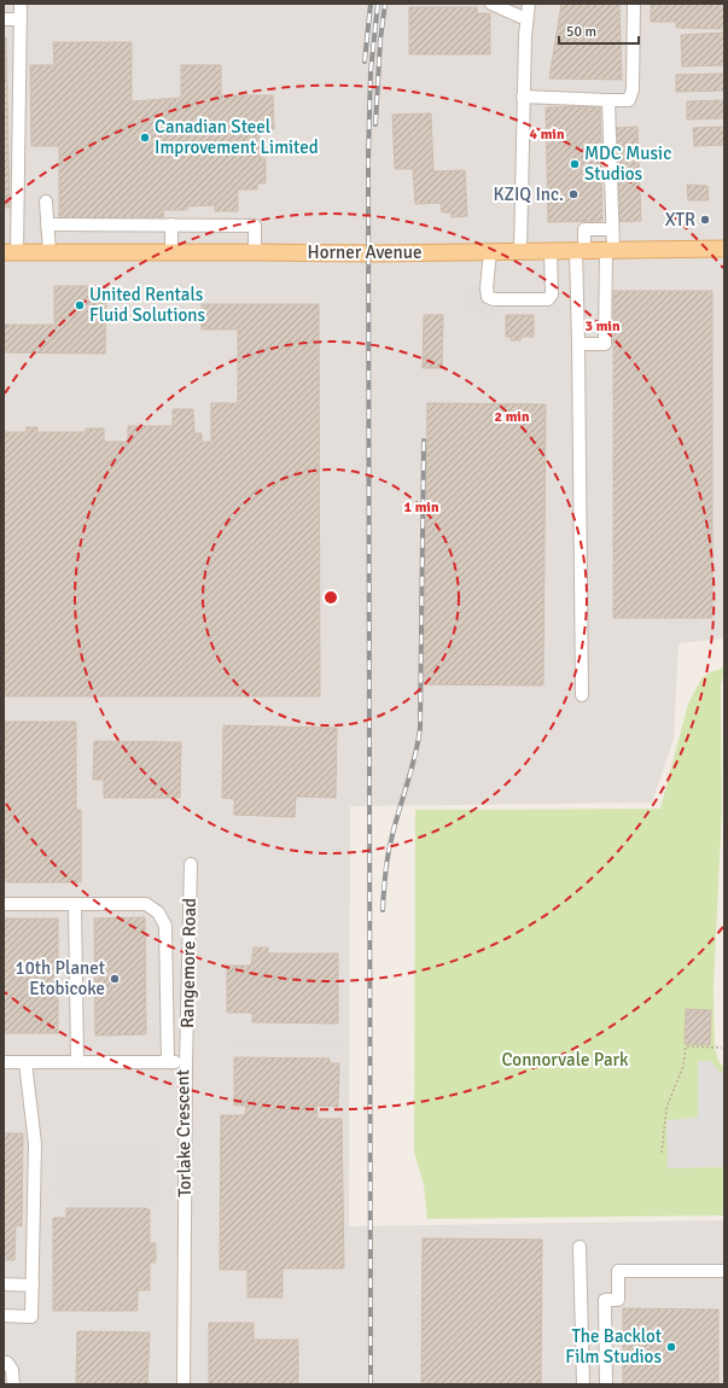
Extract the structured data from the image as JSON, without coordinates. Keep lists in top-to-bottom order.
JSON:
{
  "streets": {
    "main road": ["Horner Avenue"],
    "street": ["Rangemore Road", "Torlake Crescent"]
  },
  "crossings": [
    ["Rangemore Road", "Torlake Crescent"]
  ],
  "parks": ["Connorvale Park"],
  "places": [
    "Canadian Steel Improvement Limited",
    "MDC Music Studios",
    "KZIQ Inc.",
    "XTR",
    "United Rentals Fluid Solutions",
    "10th Planet Etobicoke",
    "The Backlot Film Studios"
  ],
  "scale_bar": "50 m",
  "rings": [
    "4 min",
    "3 min",
    "2 min",
    "1 min"
  ]
}
